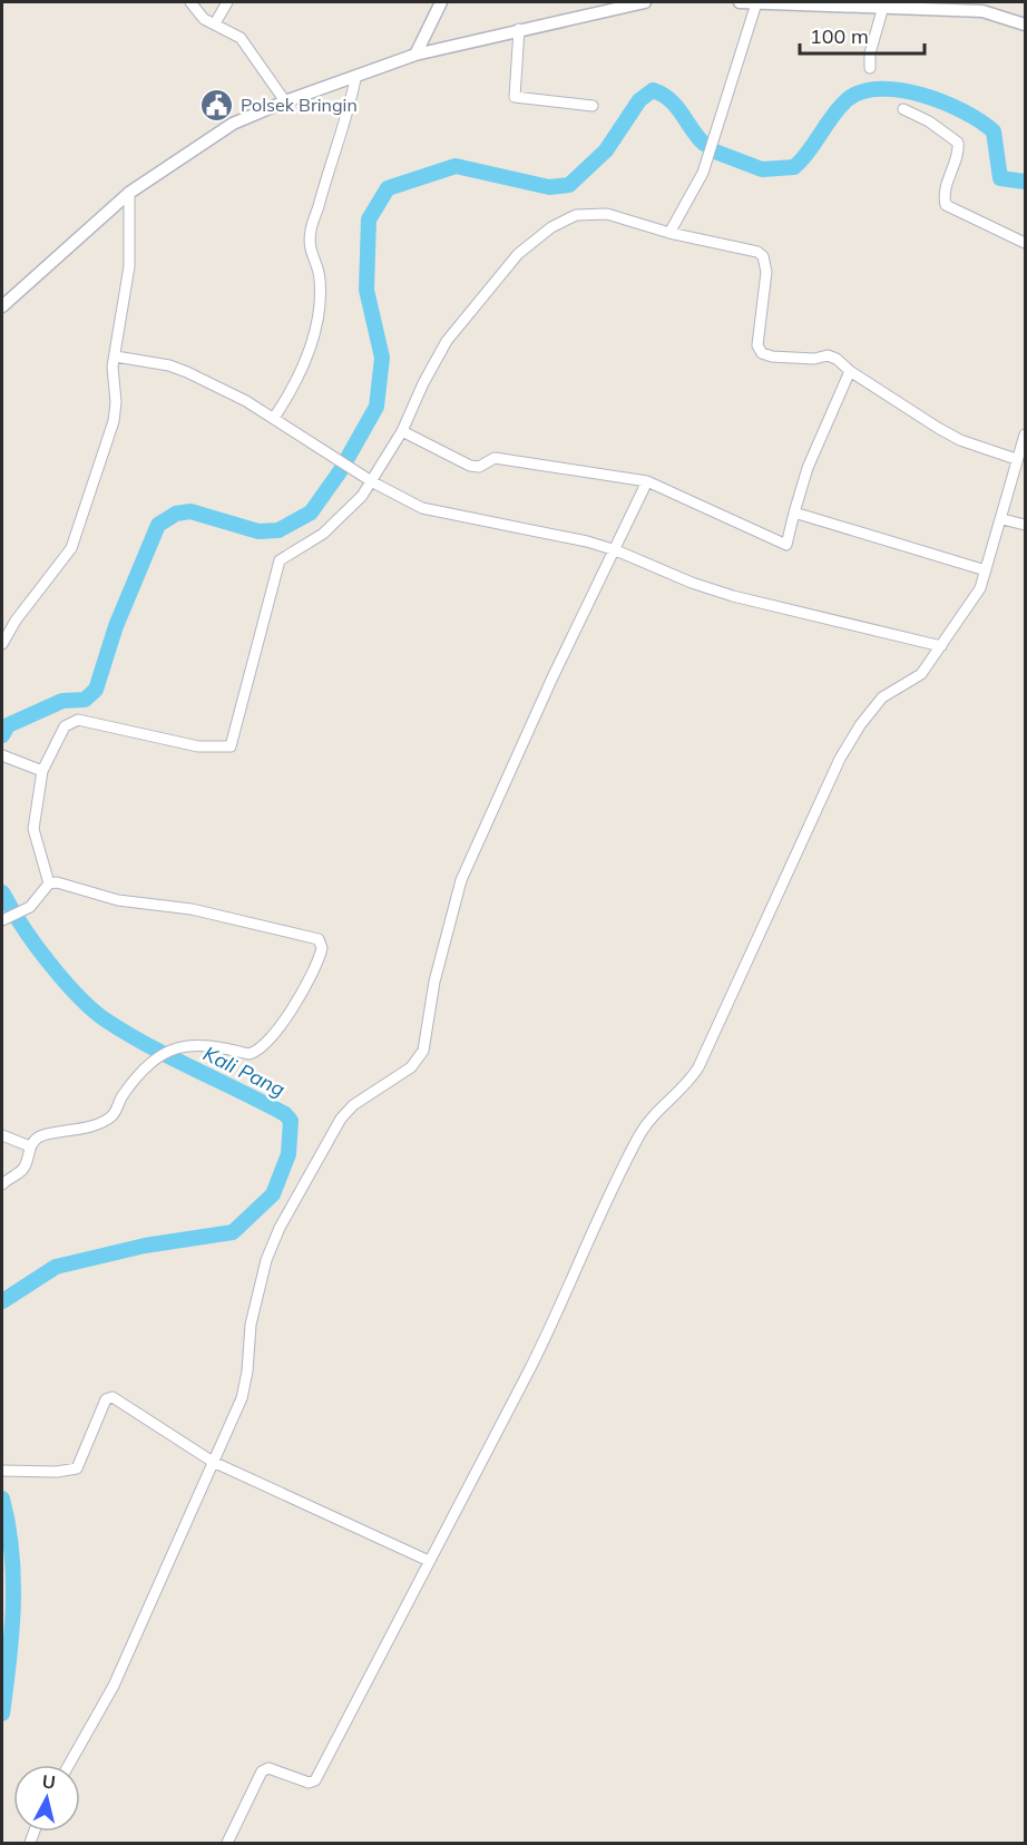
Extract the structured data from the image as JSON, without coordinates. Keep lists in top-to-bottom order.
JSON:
{
  "water": ["Kali Pang"],
  "places": {
    "public building": ["Polsek Bringin"]
  },
  "scale_bar": "100 m",
  "north": "top"
}
